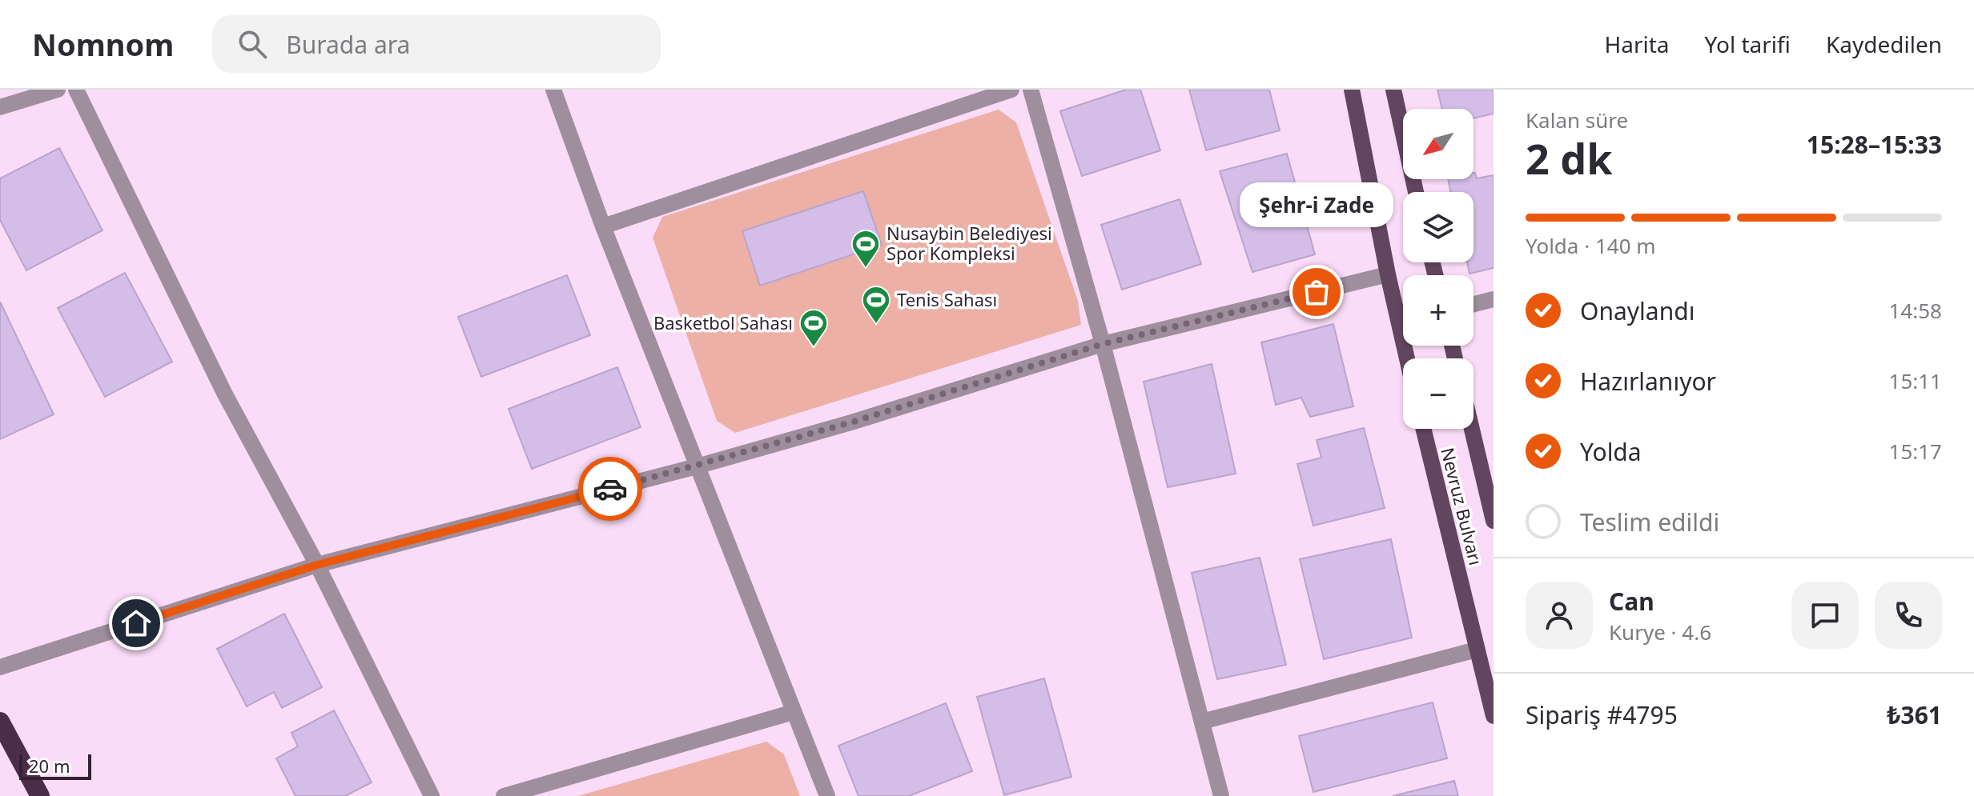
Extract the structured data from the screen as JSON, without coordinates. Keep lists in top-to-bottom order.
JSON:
{
  "streets": {
    "main road": ["Nevruz Bulvarı"]
  },
  "places": {
    "sports": ["Nusaybin Belediyesi Spor Kompleksi", "Tenis Sahası", "Basketbol Sahası"],
    "other": ["Şehr-i Zade"]
  },
  "scale_bar": "20 m",
  "north": "bottom left",
  "page": {
    "header": "Nomnom",
    "search": "Burada ara",
    "nav": ["Harita", "Yol tarifi", "Kaydedilen"],
    "heading": ["2 dk", "Kalan süre", "15:28–15:33"],
    "panel": [
      "Can",
      "Kurye · 4.6",
      "Sipariş #4795",
      "₺361"
    ],
    "map_buttons": ["+", "−"],
    "bubble": "Şehr-i Zade",
    "bar": "Yolda · 140 m",
    "list": [
      ["Onaylandı", "14:58"],
      ["Hazırlanıyor", "15:11"],
      ["Yolda", "15:17"],
      "Teslim edildi"
    ],
    "scale": "20 m"
  }
}
